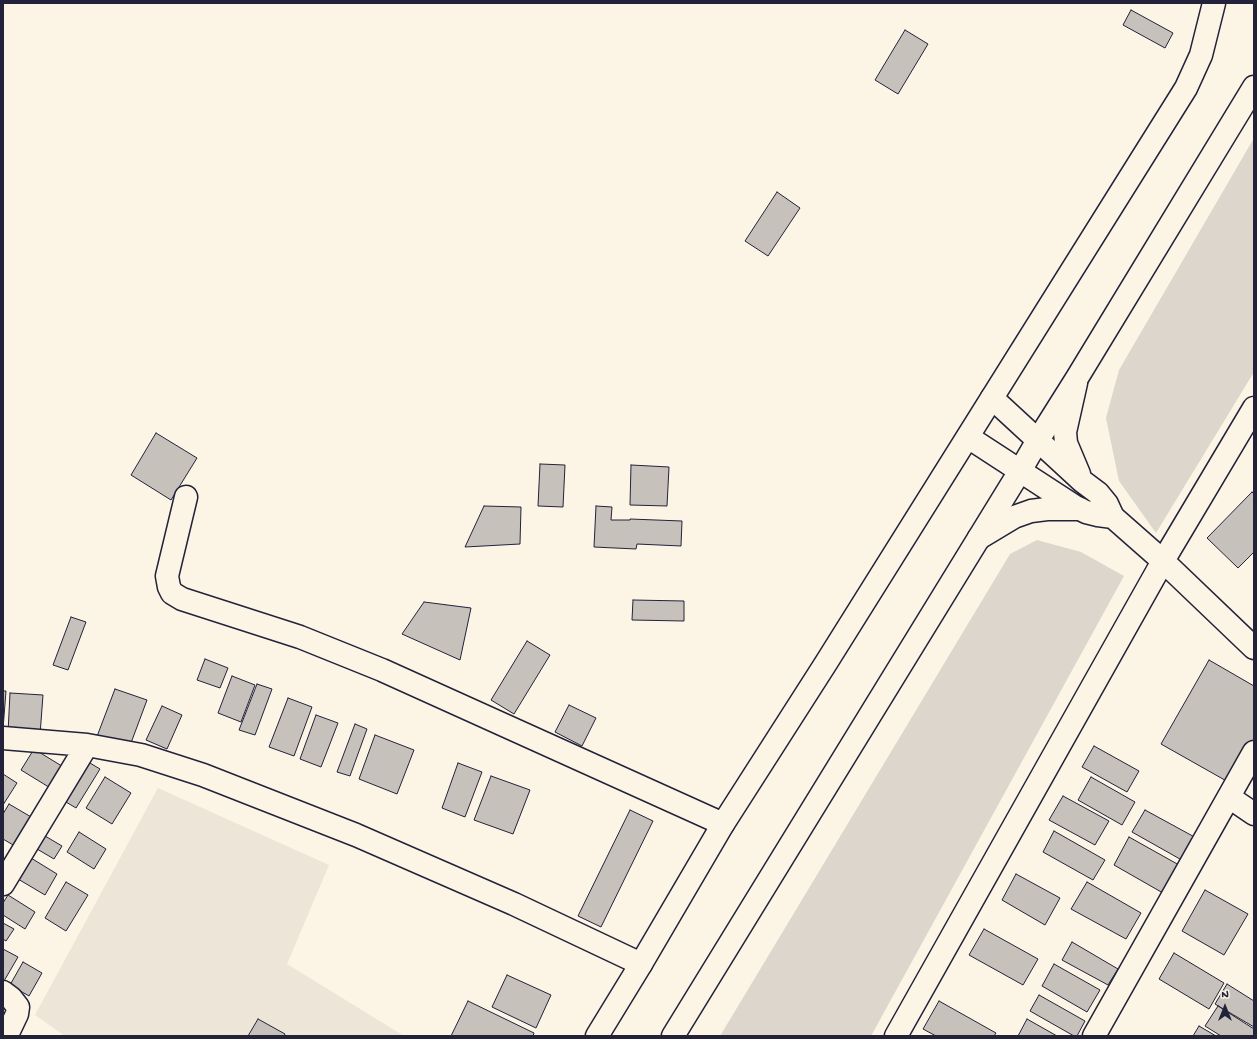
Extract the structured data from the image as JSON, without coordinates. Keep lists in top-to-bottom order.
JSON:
{
  "north": "top"
}
